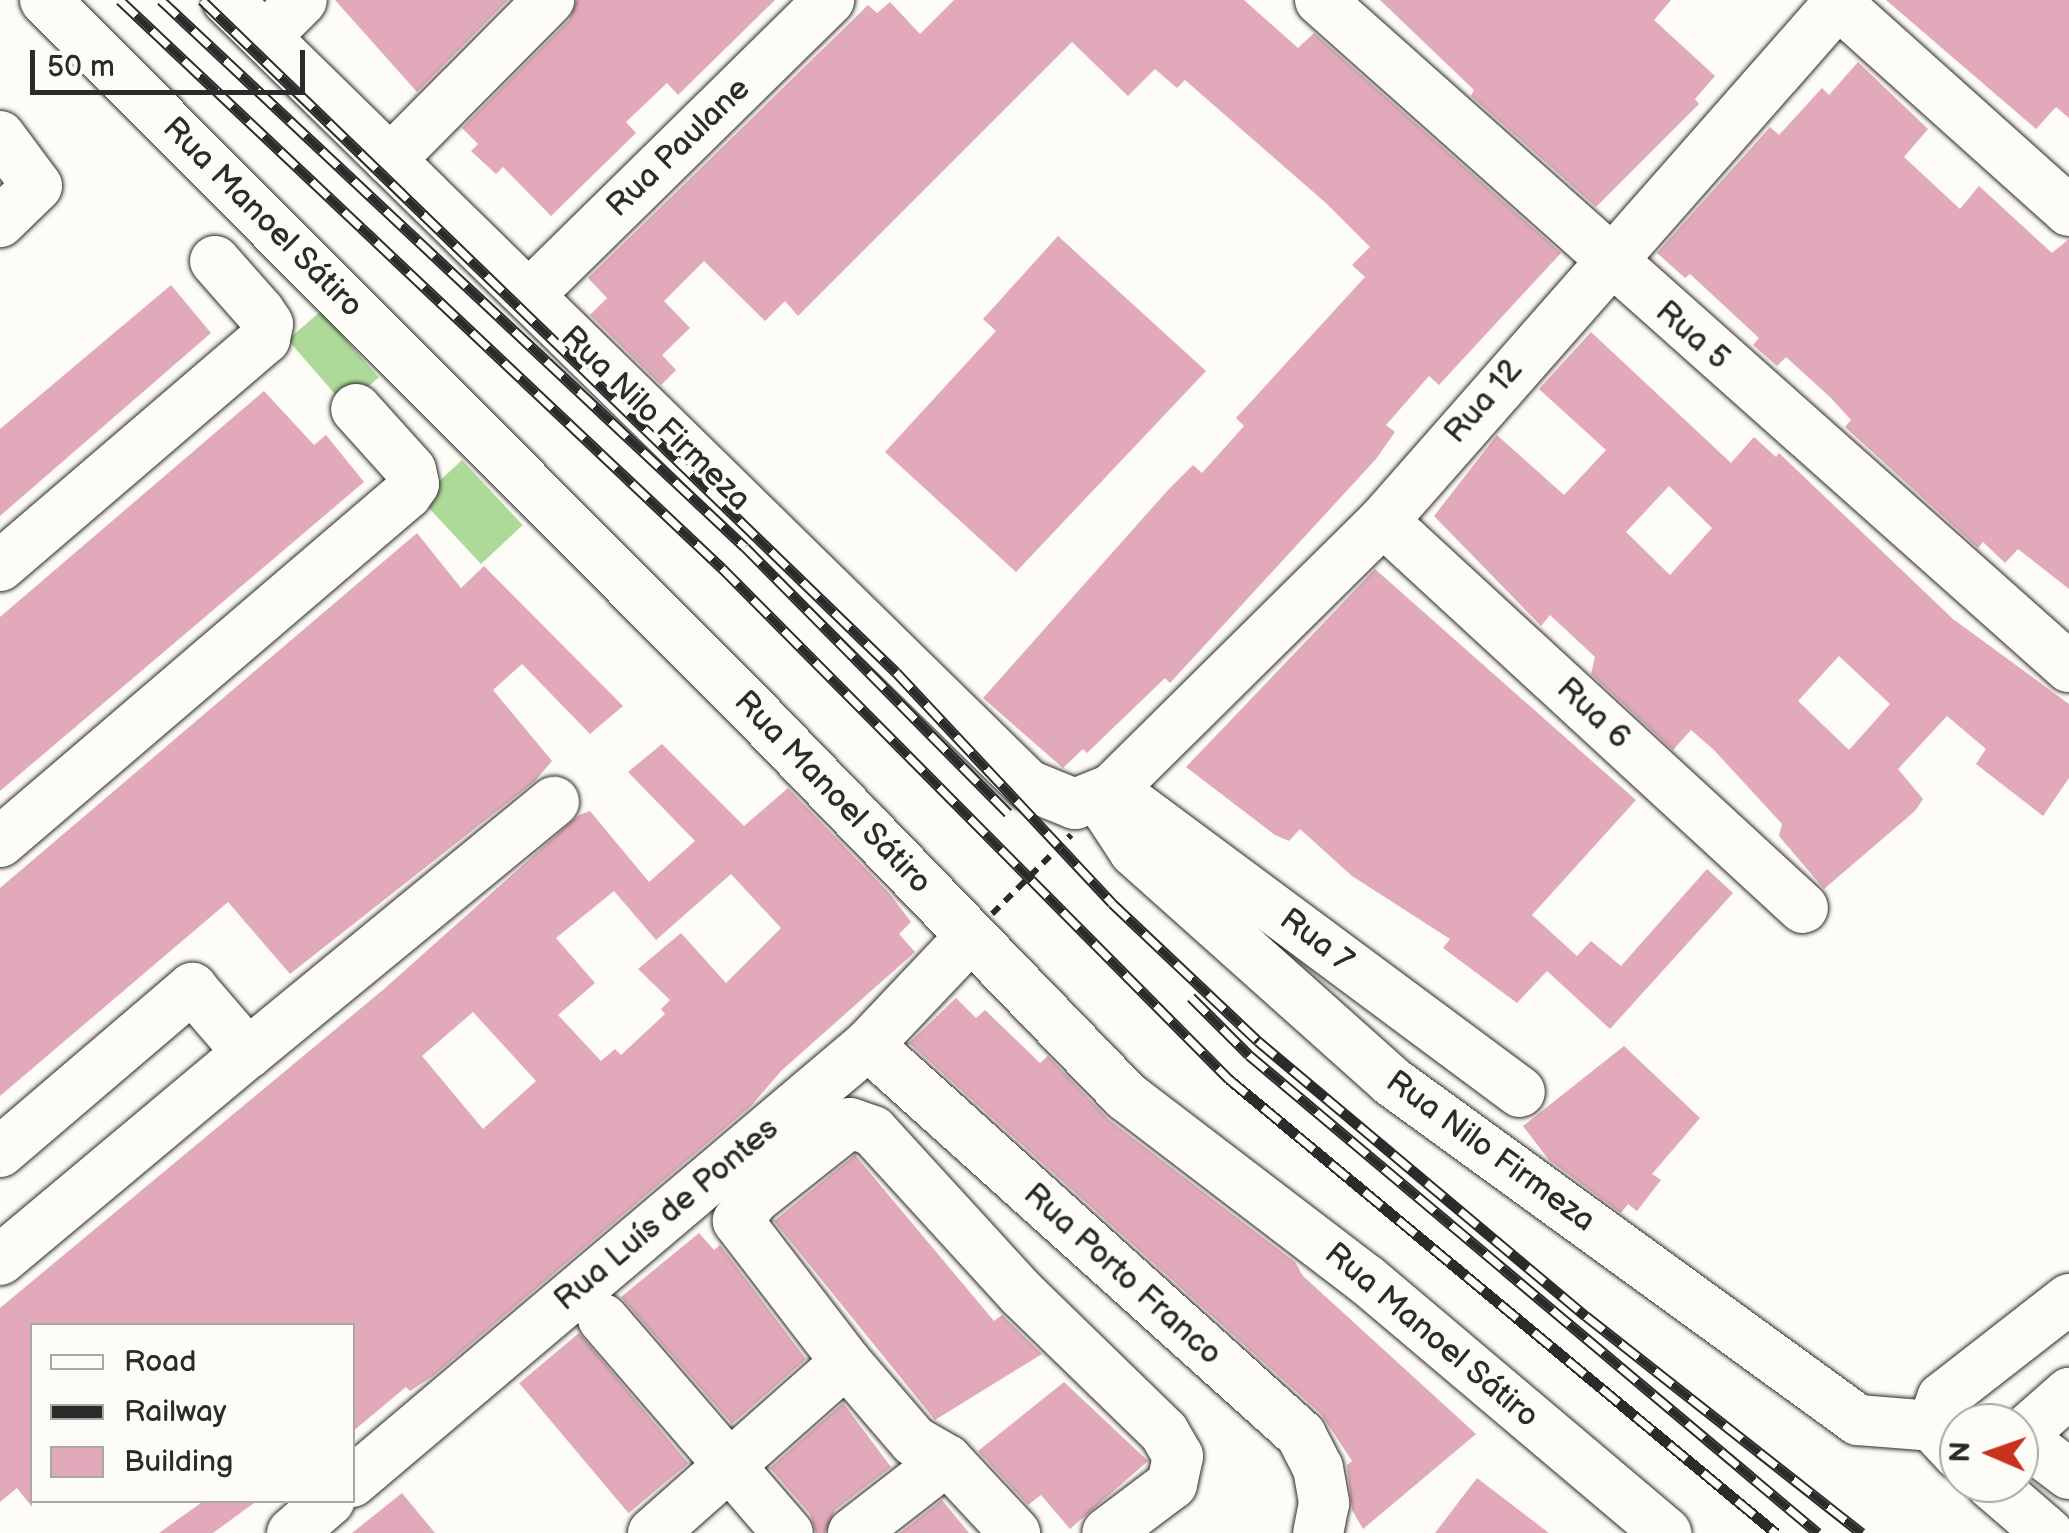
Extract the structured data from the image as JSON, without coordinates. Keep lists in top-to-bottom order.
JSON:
{
  "streets": {
    "street": [
      "Rua Paulane",
      "Rua Manoel Sátiro",
      "Rua 5",
      "Rua 12",
      "Rua Nilo Firmeza",
      "Rua 6",
      "Rua 7",
      "Rua Luís de Pontes",
      "Rua Porto Franco"
    ]
  },
  "crossings": [
    ["Rua Paulane", "Rua Nilo Firmeza"],
    ["Rua Manoel Sátiro", "Rua Luís de Pontes"],
    ["Rua 5", "Rua 12"],
    ["Rua 12", "Rua Nilo Firmeza"],
    ["Rua 12", "Rua 6"],
    ["Rua 12", "Rua 7"],
    ["Rua Nilo Firmeza", "Rua 7"],
    ["Rua Luís de Pontes", "Rua Porto Franco"]
  ],
  "legend": ["Road", "Railway", "Building"],
  "scale_bar": "50 m",
  "north": "left"
}
